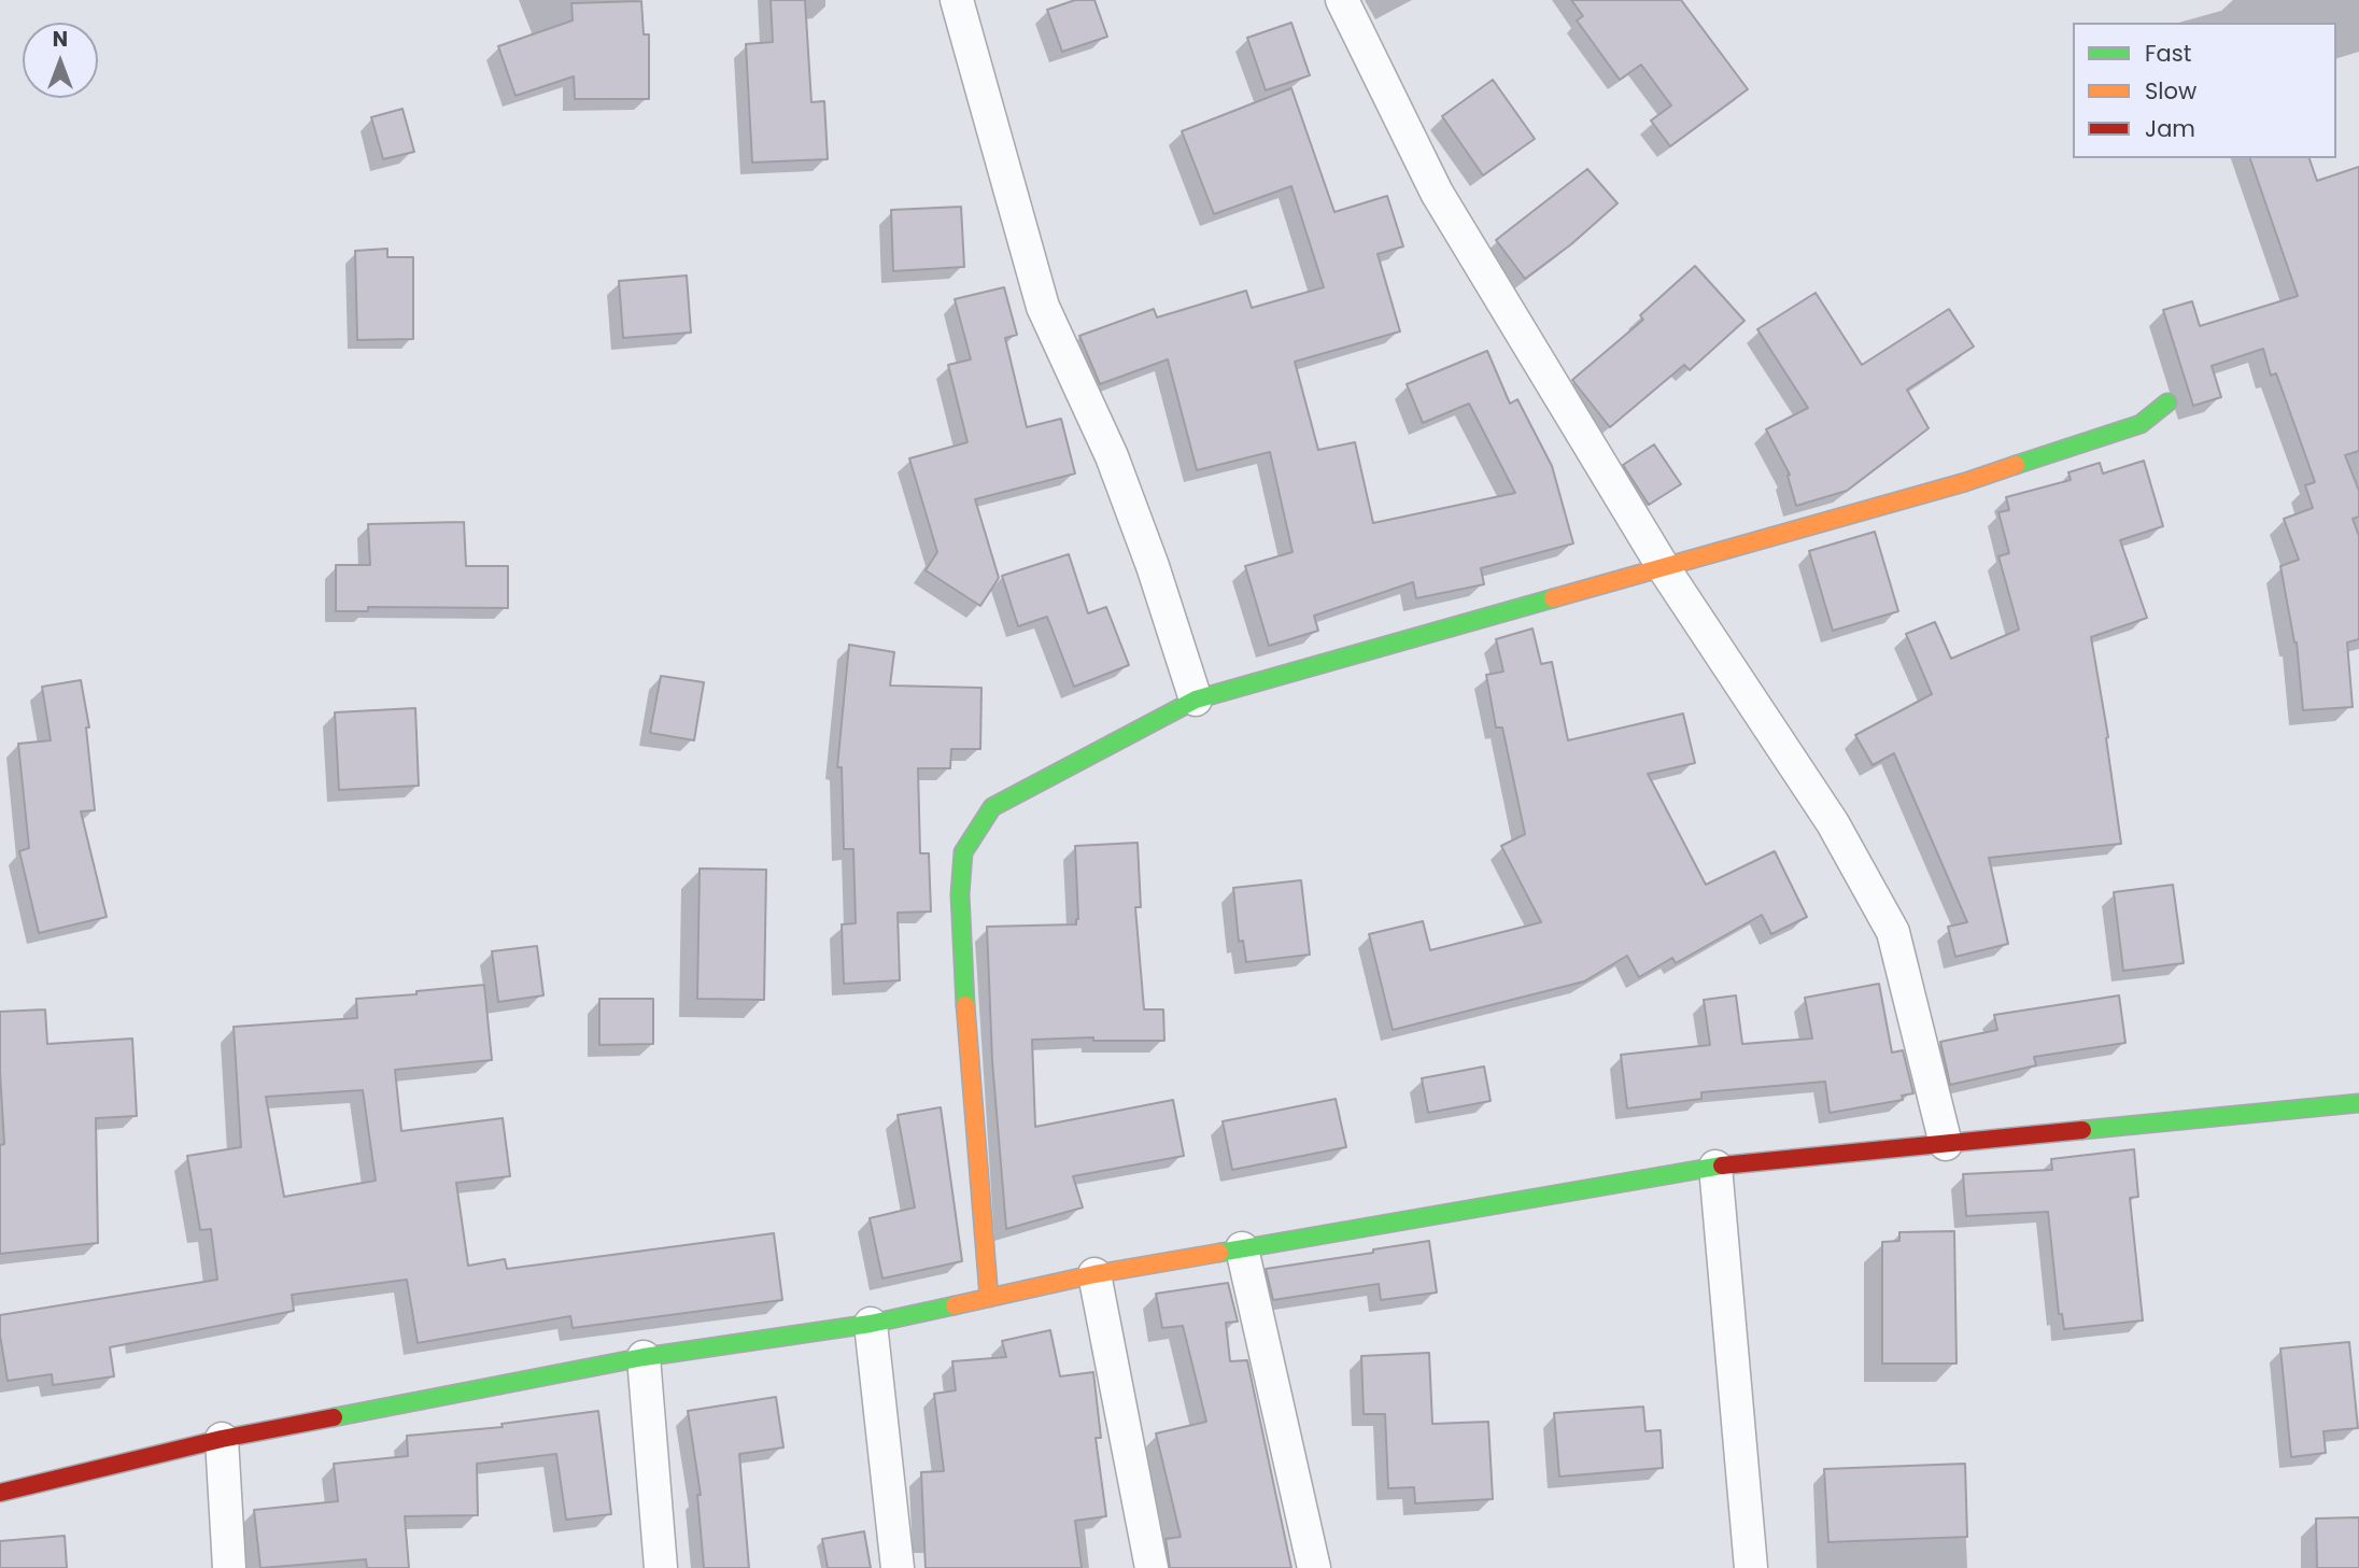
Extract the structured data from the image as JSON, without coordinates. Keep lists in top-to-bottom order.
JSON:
{
  "legend": ["Fast", "Slow", "Jam"],
  "north": "top"
}
